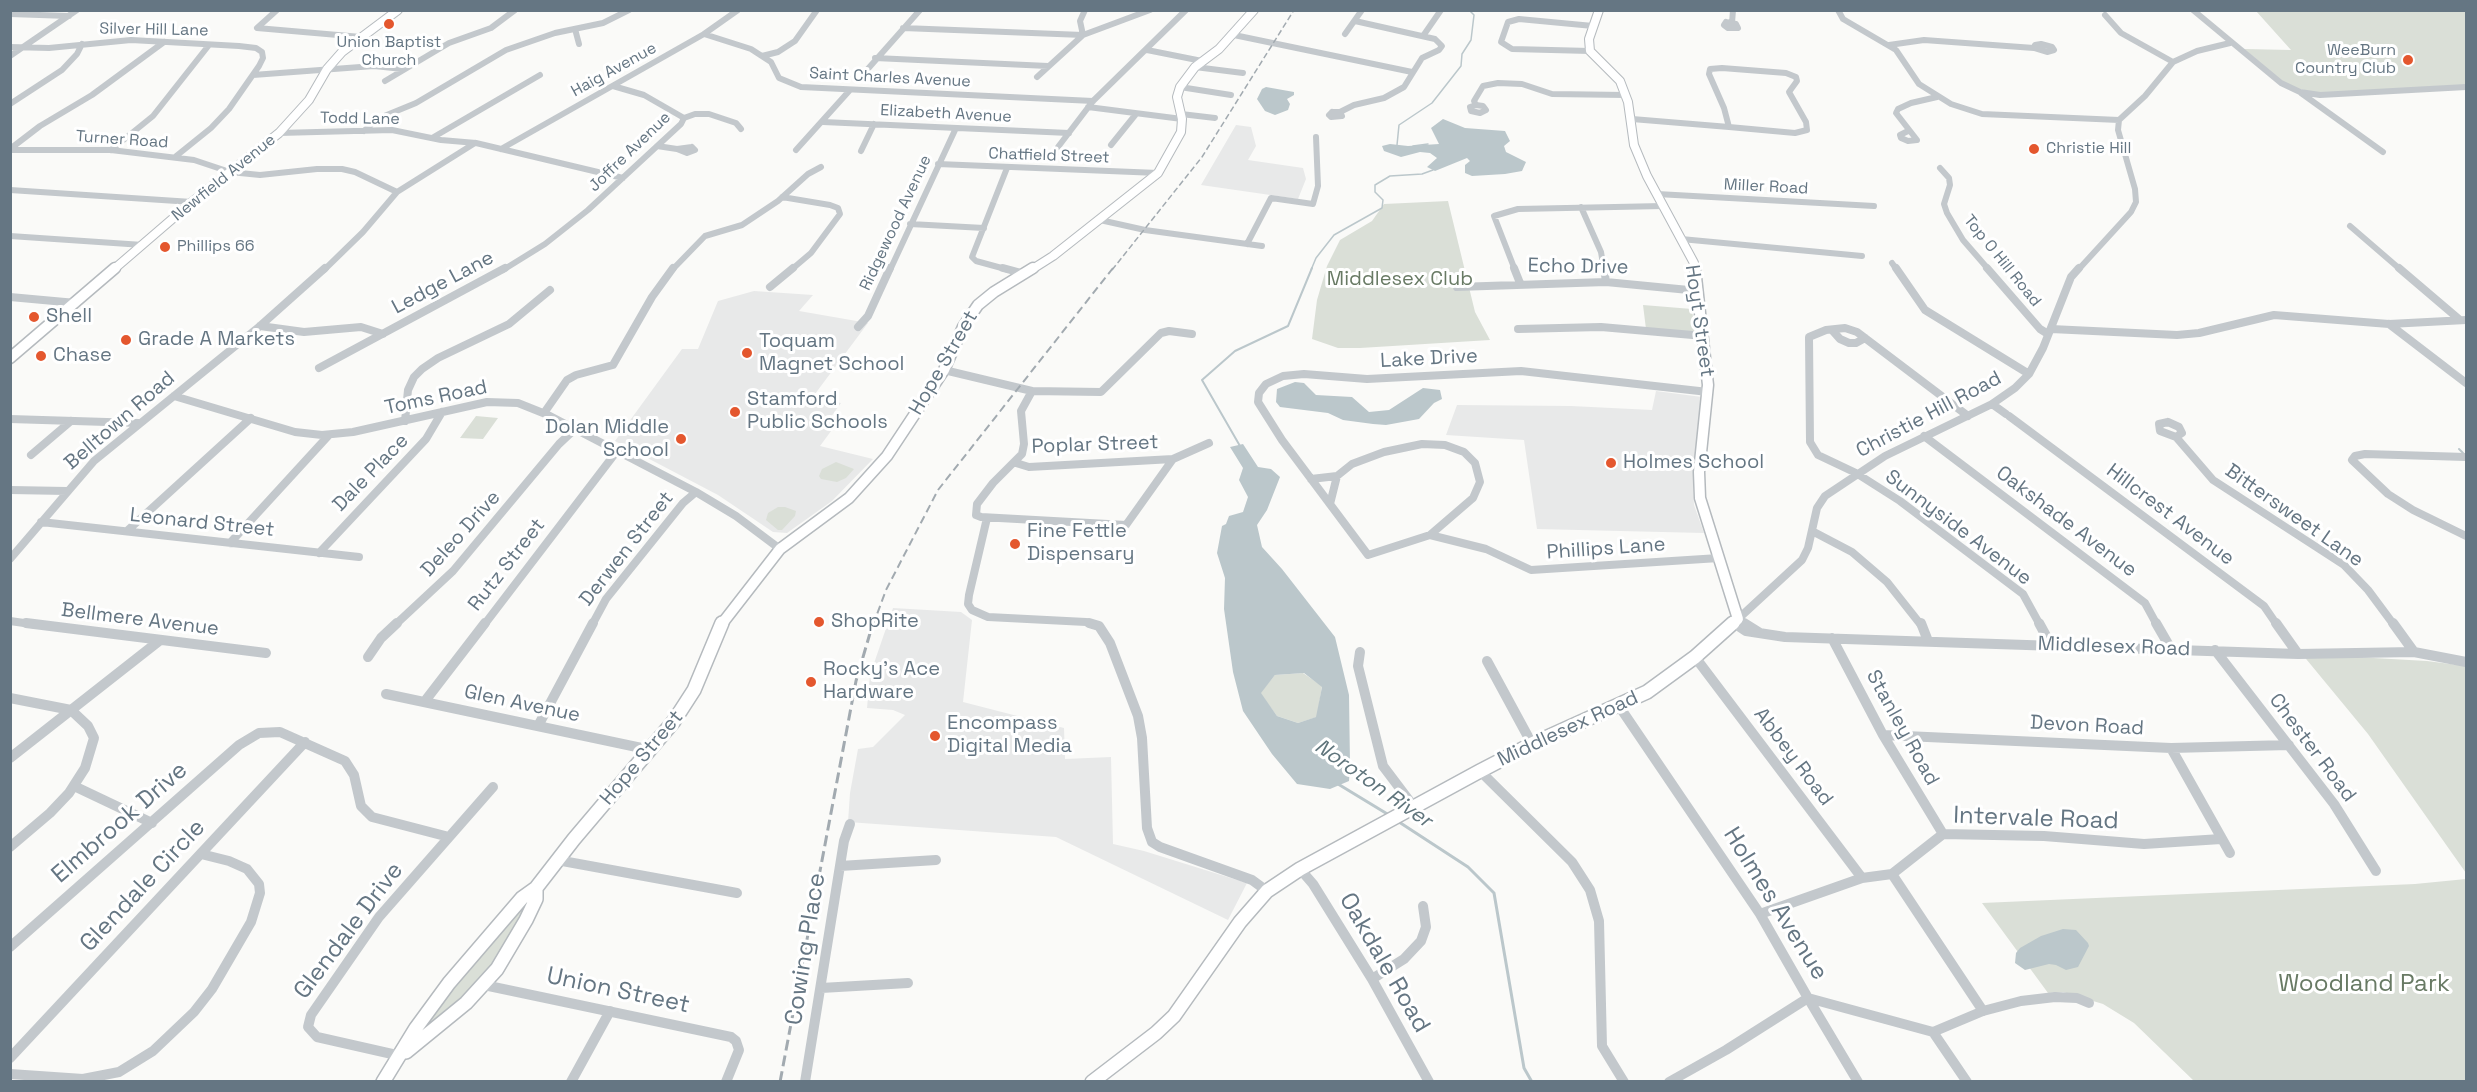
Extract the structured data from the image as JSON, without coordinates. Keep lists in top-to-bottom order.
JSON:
{
  "streets": {
    "main road": [
      "Newfield Avenue",
      "Hoyt Street",
      "Hope Street",
      "Middlesex Road"
    ],
    "street": [
      "Silver Hill Lane",
      "Haig Avenue",
      "Saint Charles Avenue",
      "Elizabeth Avenue",
      "Todd Lane",
      "Turner Road",
      "Joffre Avenue",
      "Chatfield Street",
      "Miller Road",
      "Ridgewood Avenue",
      "Top O Hill Road",
      "Echo Drive",
      "Ledge Lane",
      "Lake Drive",
      "Toms Road",
      "Christie Hill Road",
      "Belltown Road",
      "Poplar Street",
      "Dale Place",
      "Hillcrest Avenue",
      "Bittersweet Lane",
      "Oakshade Avenue",
      "Leonard Street",
      "Sunnyside Avenue",
      "Deleo Drive",
      "Derwen Street",
      "Phillips Lane",
      "Rutz Street",
      "Bellmere Avenue",
      "Glen Avenue",
      "Devon Road",
      "Stanley Road",
      "Chester Road",
      "Abbey Road",
      "Intervale Road",
      "Elmbrook Drive",
      "Glendale Circle",
      "Holmes Avenue",
      "Glendale Drive",
      "Cowing Place",
      "Oakdale Road",
      "Union Street"
    ]
  },
  "crossings": [
    ["Haig Avenue", "Saint Charles Avenue"],
    ["Haig Avenue", "Todd Lane"],
    ["Haig Avenue", "Joffre Avenue"],
    ["Elizabeth Avenue", "Ridgewood Avenue"],
    ["Todd Lane", "Joffre Avenue"],
    ["Todd Lane", "Newfield Avenue"],
    ["Todd Lane", "Belltown Road"],
    ["Turner Road", "Newfield Avenue"],
    ["Joffre Avenue", "Ledge Lane"],
    ["Chatfield Street", "Ridgewood Avenue"],
    ["Chatfield Street", "Hope Street"],
    ["Miller Road", "Hoyt Street"],
    ["Top O Hill Road", "Christie Hill Road"],
    ["Echo Drive", "Hoyt Street"],
    ["Ledge Lane", "Belltown Road"],
    ["Hoyt Street", "Lake Drive"],
    ["Hoyt Street", "Christie Hill Road"],
    ["Hoyt Street", "Phillips Lane"],
    ["Hoyt Street", "Middlesex Road"],
    ["Hope Street", "Toms Road"],
    ["Hope Street", "Glen Avenue"],
    ["Hope Street", "Glendale Drive"],
    ["Hope Street", "Union Street"],
    ["Toms Road", "Belltown Road"],
    ["Toms Road", "Dale Place"],
    ["Toms Road", "Deleo Drive"],
    ["Toms Road", "Derwen Street"],
    ["Toms Road", "Rutz Street"],
    ["Christie Hill Road", "Hillcrest Avenue"],
    ["Christie Hill Road", "Oakshade Avenue"],
    ["Christie Hill Road", "Sunnyside Avenue"],
    ["Christie Hill Road", "Middlesex Road"],
    ["Belltown Road", "Leonard Street"],
    ["Dale Place", "Leonard Street"],
    ["Hillcrest Avenue", "Middlesex Road"],
    ["Bittersweet Lane", "Middlesex Road"],
    ["Oakshade Avenue", "Middlesex Road"],
    ["Sunnyside Avenue", "Middlesex Road"],
    ["Derwen Street", "Glen Avenue"],
    ["Rutz Street", "Glen Avenue"],
    ["Middlesex Road", "Stanley Road"],
    ["Middlesex Road", "Chester Road"],
    ["Middlesex Road", "Abbey Road"],
    ["Middlesex Road", "Holmes Avenue"],
    ["Middlesex Road", "Oakdale Road"],
    ["Devon Road", "Stanley Road"],
    ["Devon Road", "Chester Road"],
    ["Stanley Road", "Intervale Road"],
    ["Elmbrook Drive", "Glendale Circle"]
  ],
  "water": ["Noroton River"],
  "parks": ["Middlesex Club", "Woodland Park"],
  "places": [
    "Union Baptist Church",
    "WeeBurn Country Club",
    "Christie Hill",
    "Phillips 66",
    "Shell",
    "Grade A Markets",
    "Toquam Magnet School",
    "Chase",
    "Stamford Public Schools",
    "Dolan Middle School",
    "Holmes School",
    "Fine Fettle Dispensary",
    "ShopRite",
    "Rocky's Ace Hardware",
    "Encompass Digital Media"
  ]
}
